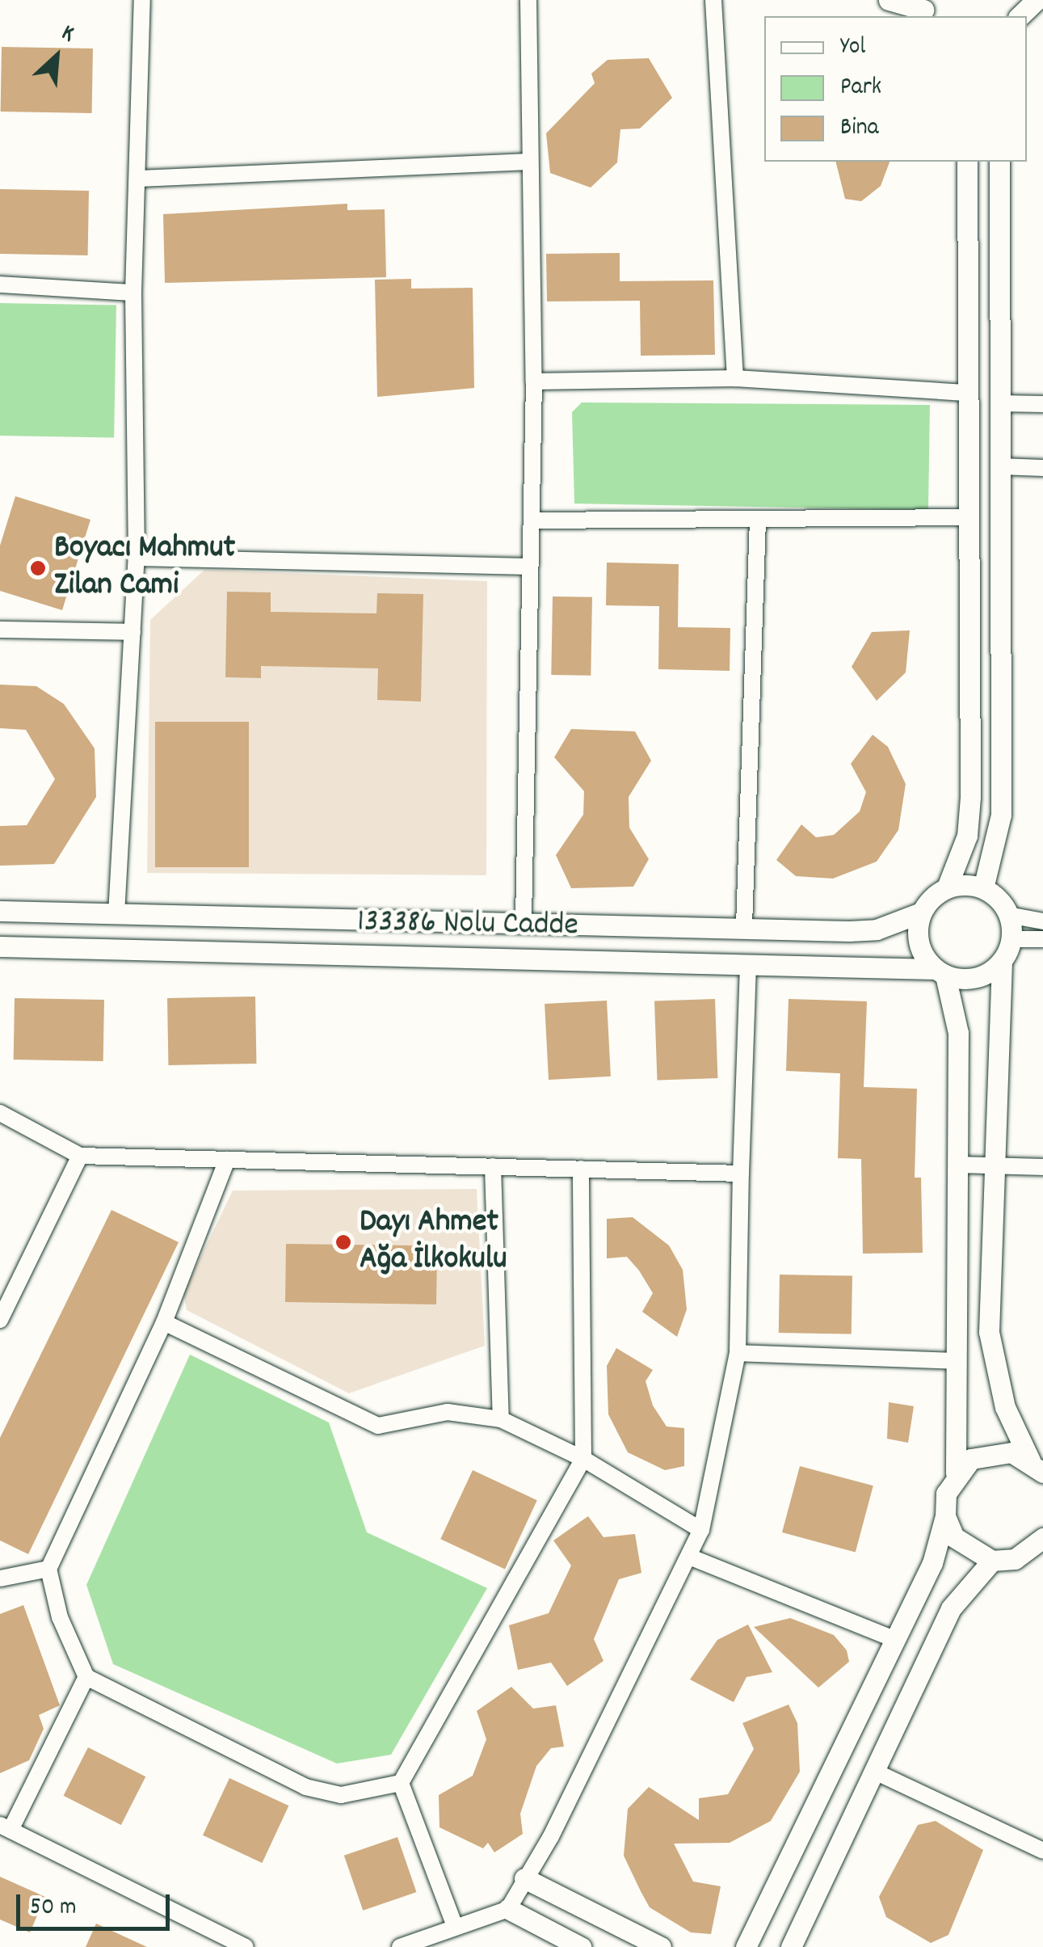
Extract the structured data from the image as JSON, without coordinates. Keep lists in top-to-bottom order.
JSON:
{
  "streets": {
    "street": ["133386 Nolu Cadde"]
  },
  "places": ["Boyacı Mahmut Zilan Cami", "Dayı Ahmet Ağa İlkokulu"],
  "legend": ["Yol", "Park", "Bina"],
  "scale_bar": "50 m",
  "north": "top right"
}
